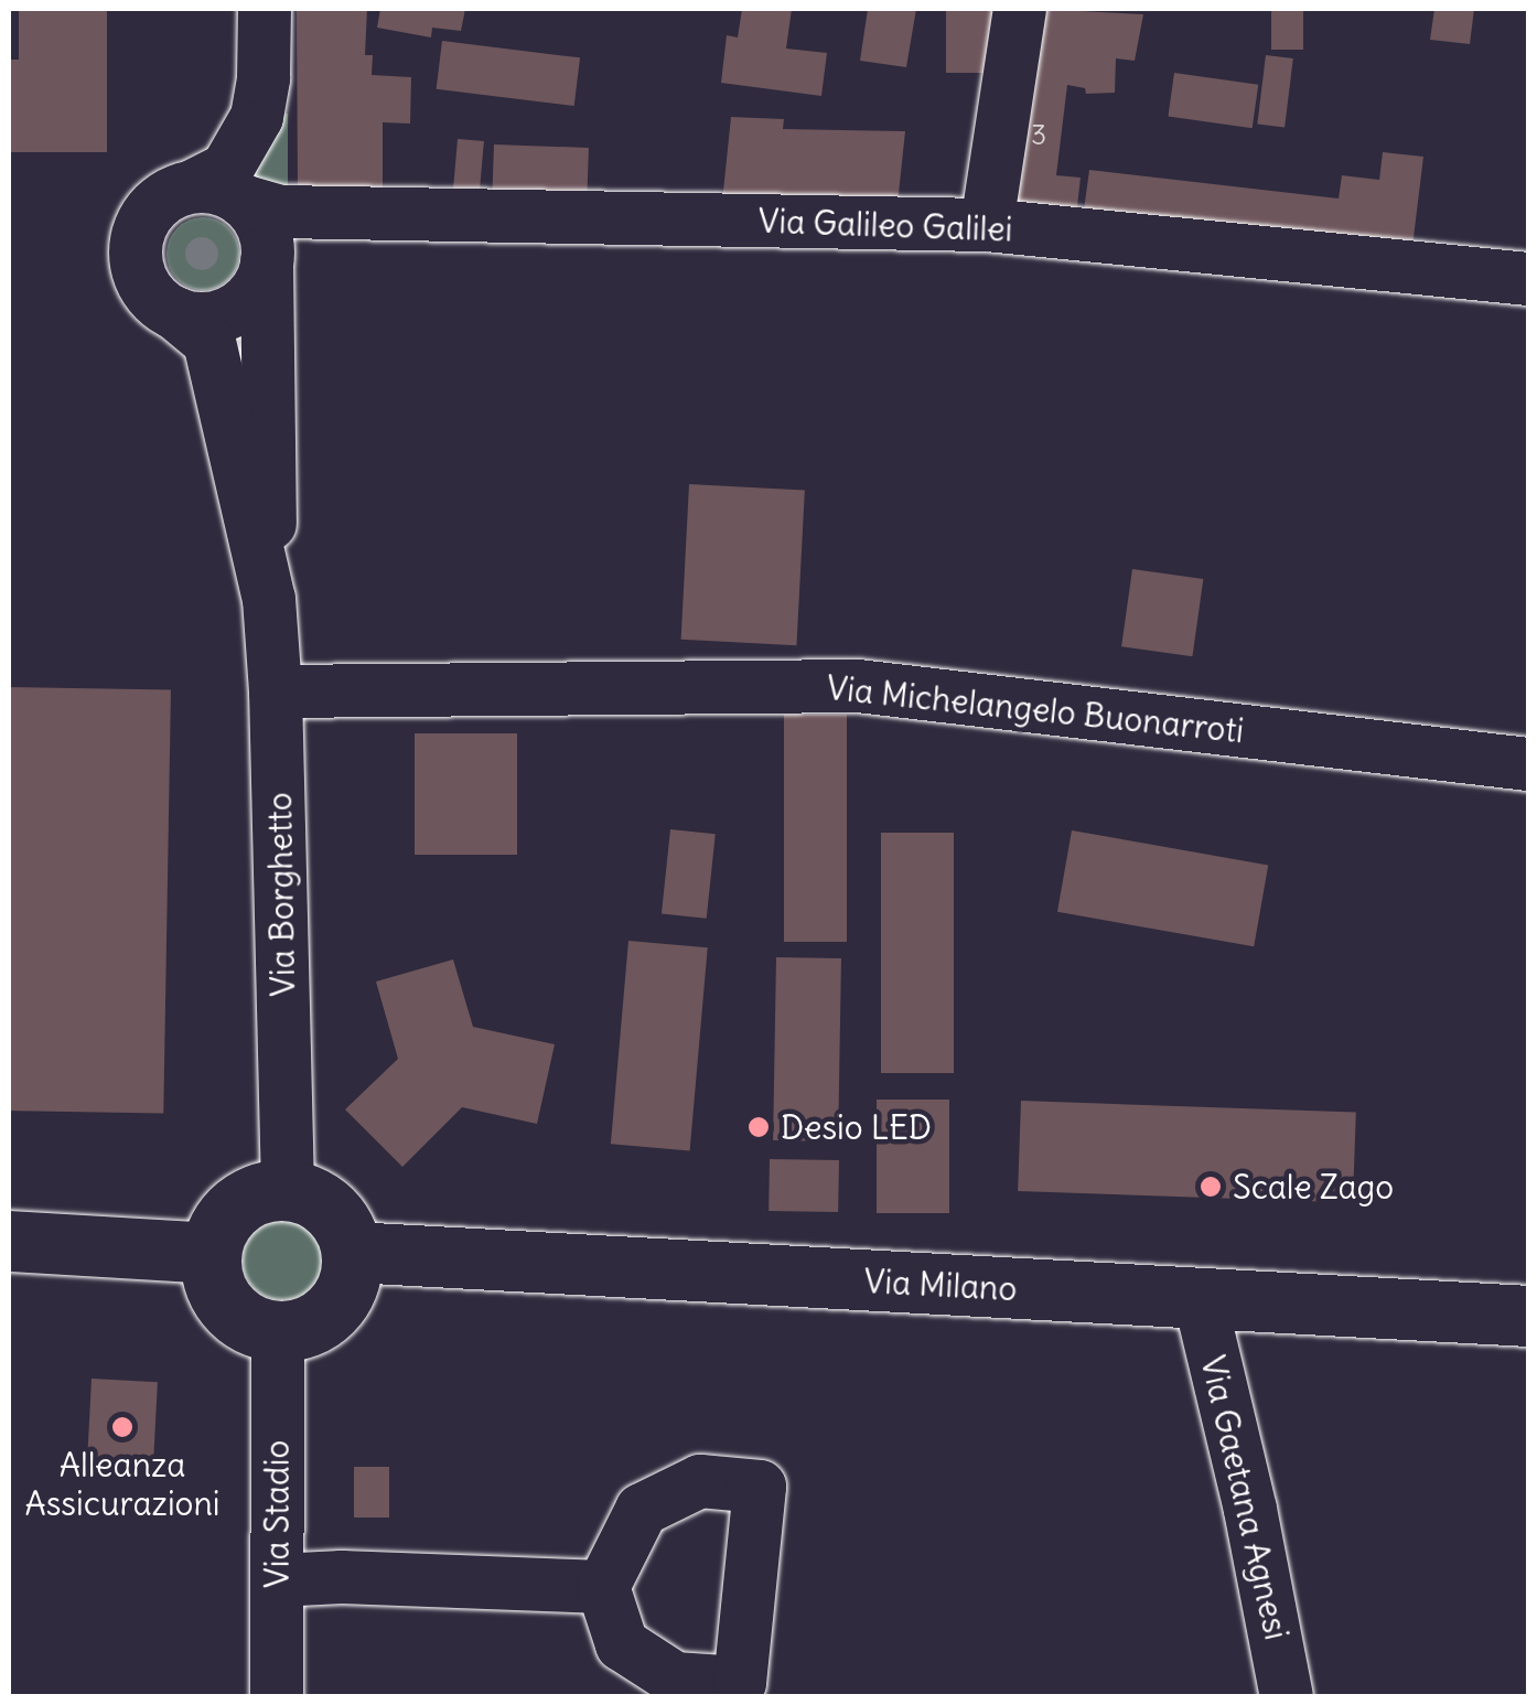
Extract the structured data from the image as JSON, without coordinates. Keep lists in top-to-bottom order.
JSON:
{
  "streets": {
    "main road": ["Via Milano"],
    "street": [
      "Via Galileo Galilei",
      "Via Michelangelo Buonarroti",
      "Via Borghetto",
      "Via Gaetana Agnesi",
      "Via Stadio"
    ]
  },
  "crossings": [
    ["Via Galileo Galilei", "Via Borghetto"],
    ["Via Michelangelo Buonarroti", "Via Borghetto"],
    ["Via Borghetto", "Via Milano"],
    ["Via Borghetto", "Via Stadio"],
    ["Via Milano", "Via Gaetana Agnesi"],
    ["Via Milano", "Via Stadio"]
  ],
  "places": ["Desio LED", "Scale Zago", "Alleanza Assicurazioni"],
  "house_numbers": ["3"]
}
